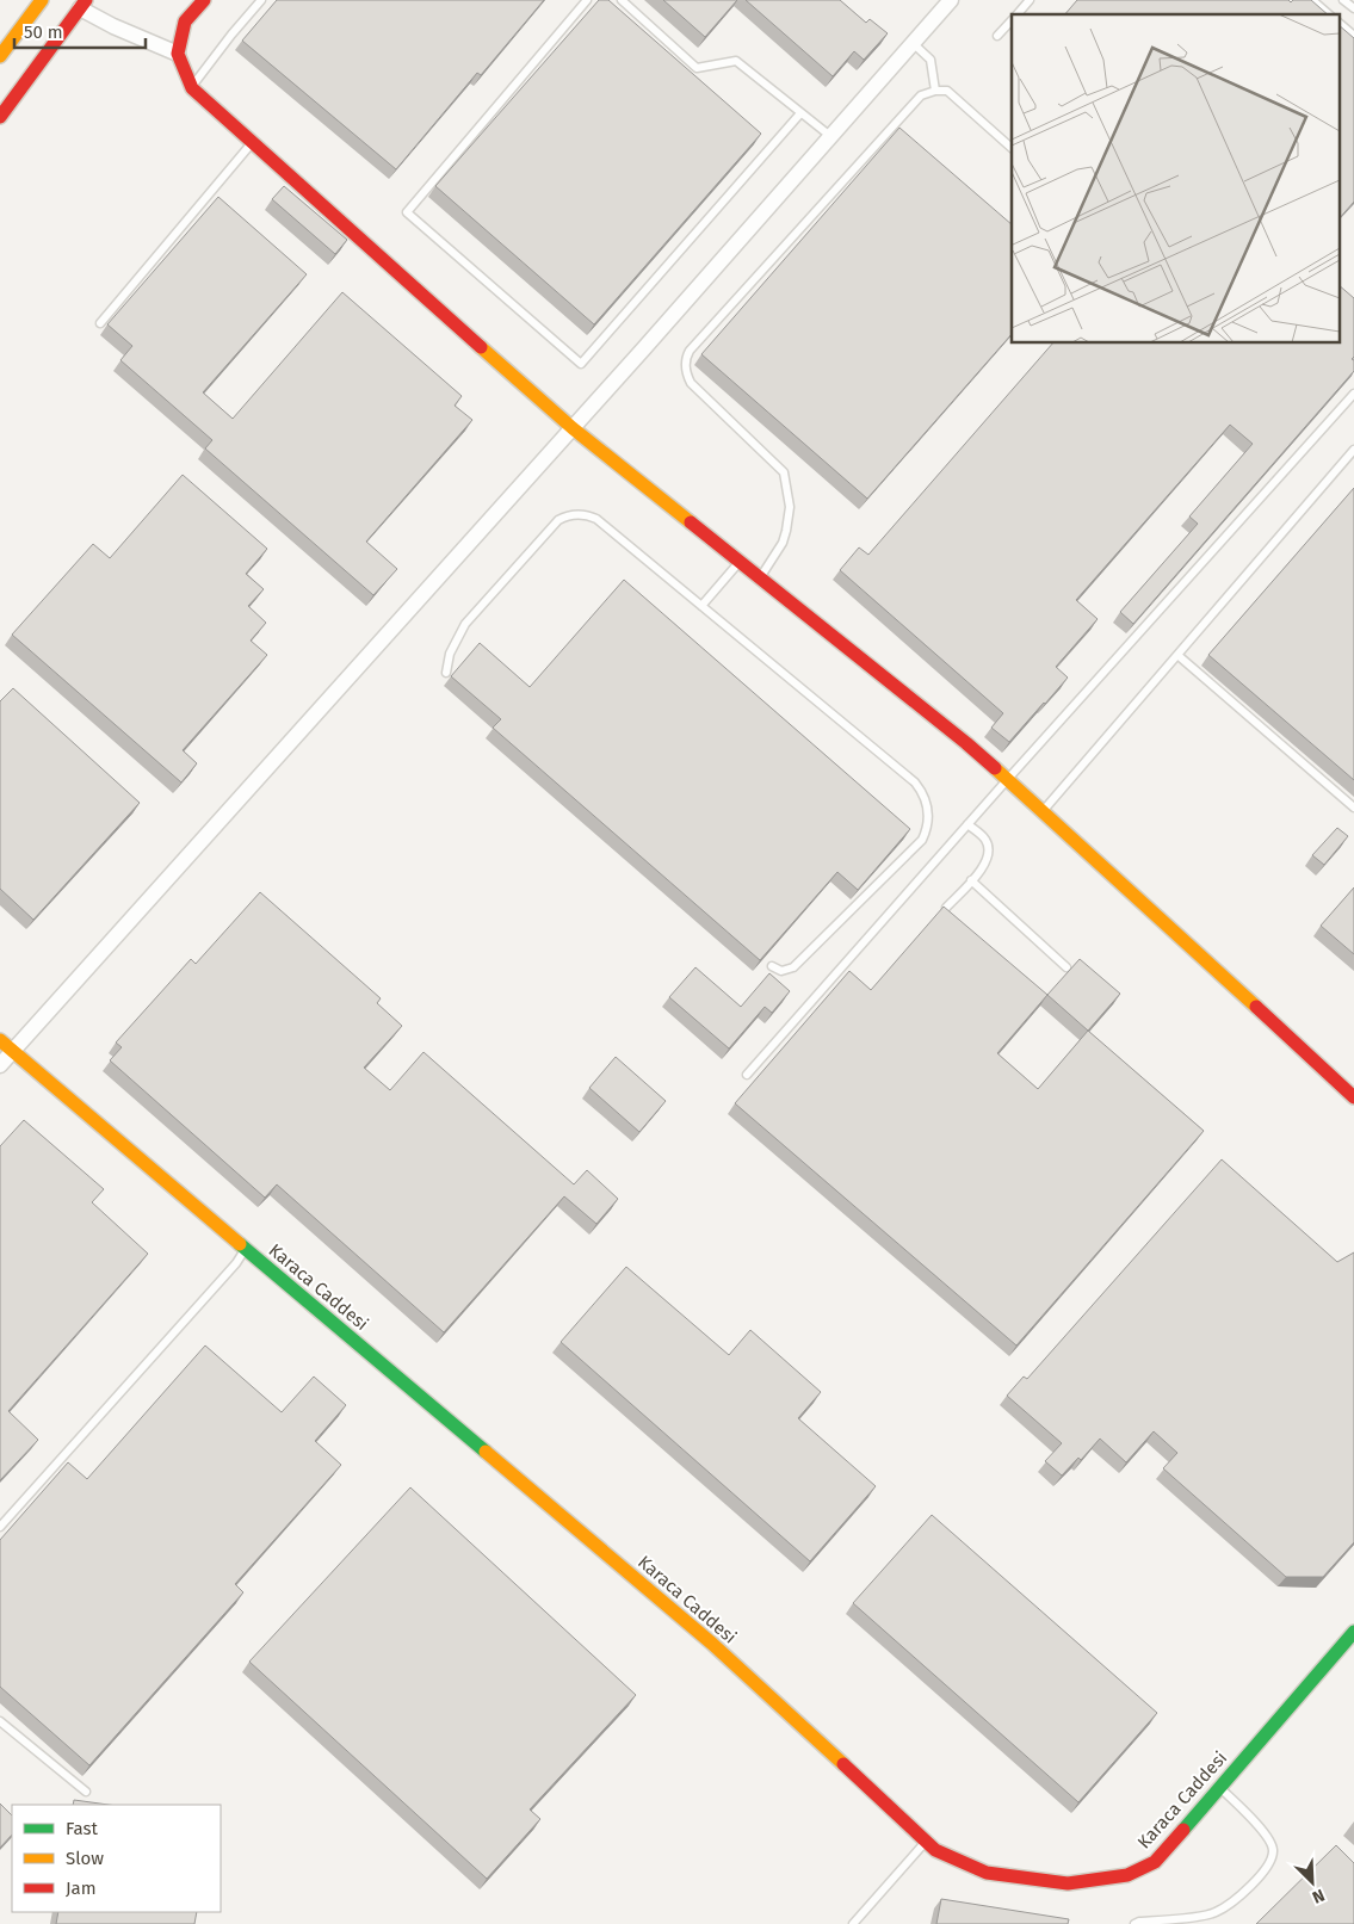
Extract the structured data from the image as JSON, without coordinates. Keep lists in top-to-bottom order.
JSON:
{
  "streets": {
    "main road": ["Karaca Caddesi"]
  },
  "legend": ["Fast", "Slow", "Jam"],
  "scale_bar": "50 m",
  "north": "bottom right"
}
